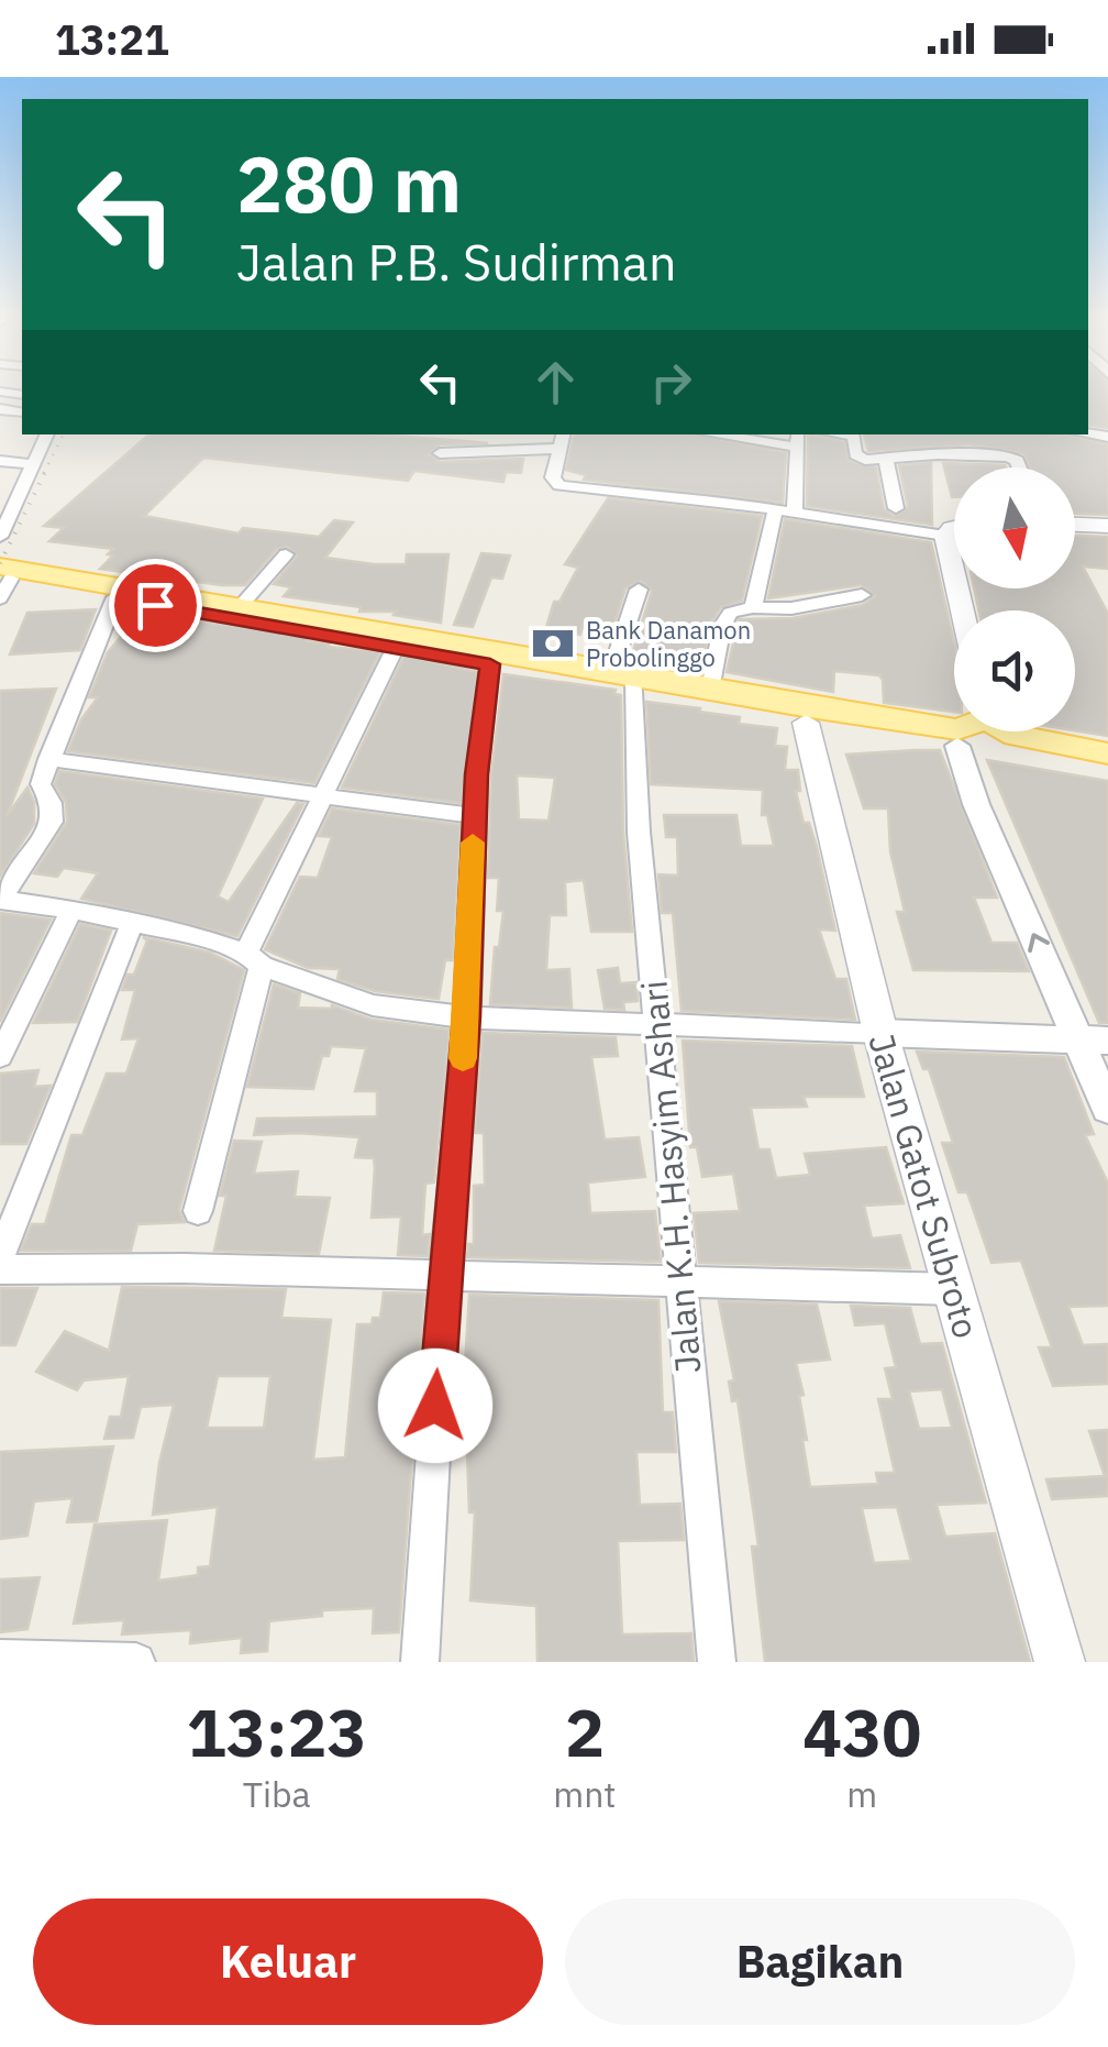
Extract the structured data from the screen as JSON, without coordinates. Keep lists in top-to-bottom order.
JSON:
{
  "streets": {
    "main road": ["Jalan Gatot Subroto"],
    "street": ["Jalan K.H. Hasyim Ashari"]
  },
  "places": {
    "bank": ["Bank Danamon Probolinggo"]
  },
  "north": "bottom",
  "page": {
    "status": "13:21",
    "turn": ["280 m", "Jalan P.B. Sudirman"],
    "eta": [
      "13:23",
      "Tiba",
      "2",
      "mnt",
      "430",
      "m"
    ],
    "buttons": ["Keluar", "Bagikan"]
  }
}
